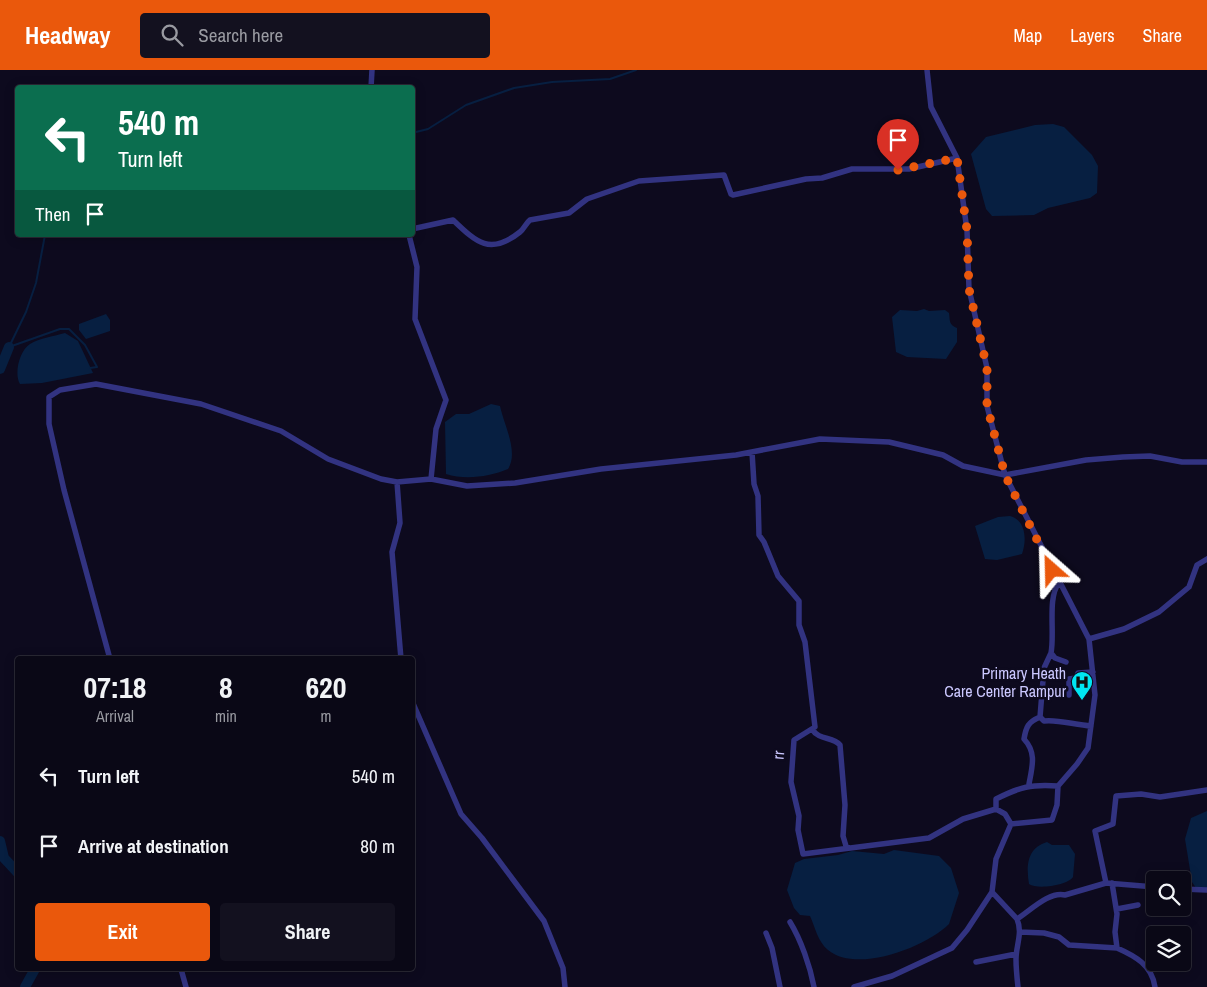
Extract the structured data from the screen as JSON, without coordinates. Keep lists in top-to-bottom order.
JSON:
{
  "streets": {
    "street": ["rr"]
  },
  "places": {
    "hospital": ["Primary Heath Care Center Rampur"]
  },
  "page": {
    "header": "Headway",
    "search": "Search here",
    "nav": ["Map", "Layers", "Share"],
    "turn": ["540 m", "Turn left"],
    "then": "Then",
    "eta": [
      "07:18",
      "Arrival",
      "8",
      "min",
      "620",
      "m"
    ],
    "list": [
      {
        "name": "Turn left",
        "value": "540 m"
      },
      {
        "name": "Arrive at destination",
        "value": "80 m"
      }
    ],
    "buttons": ["Exit", "Share"]
  }
}
